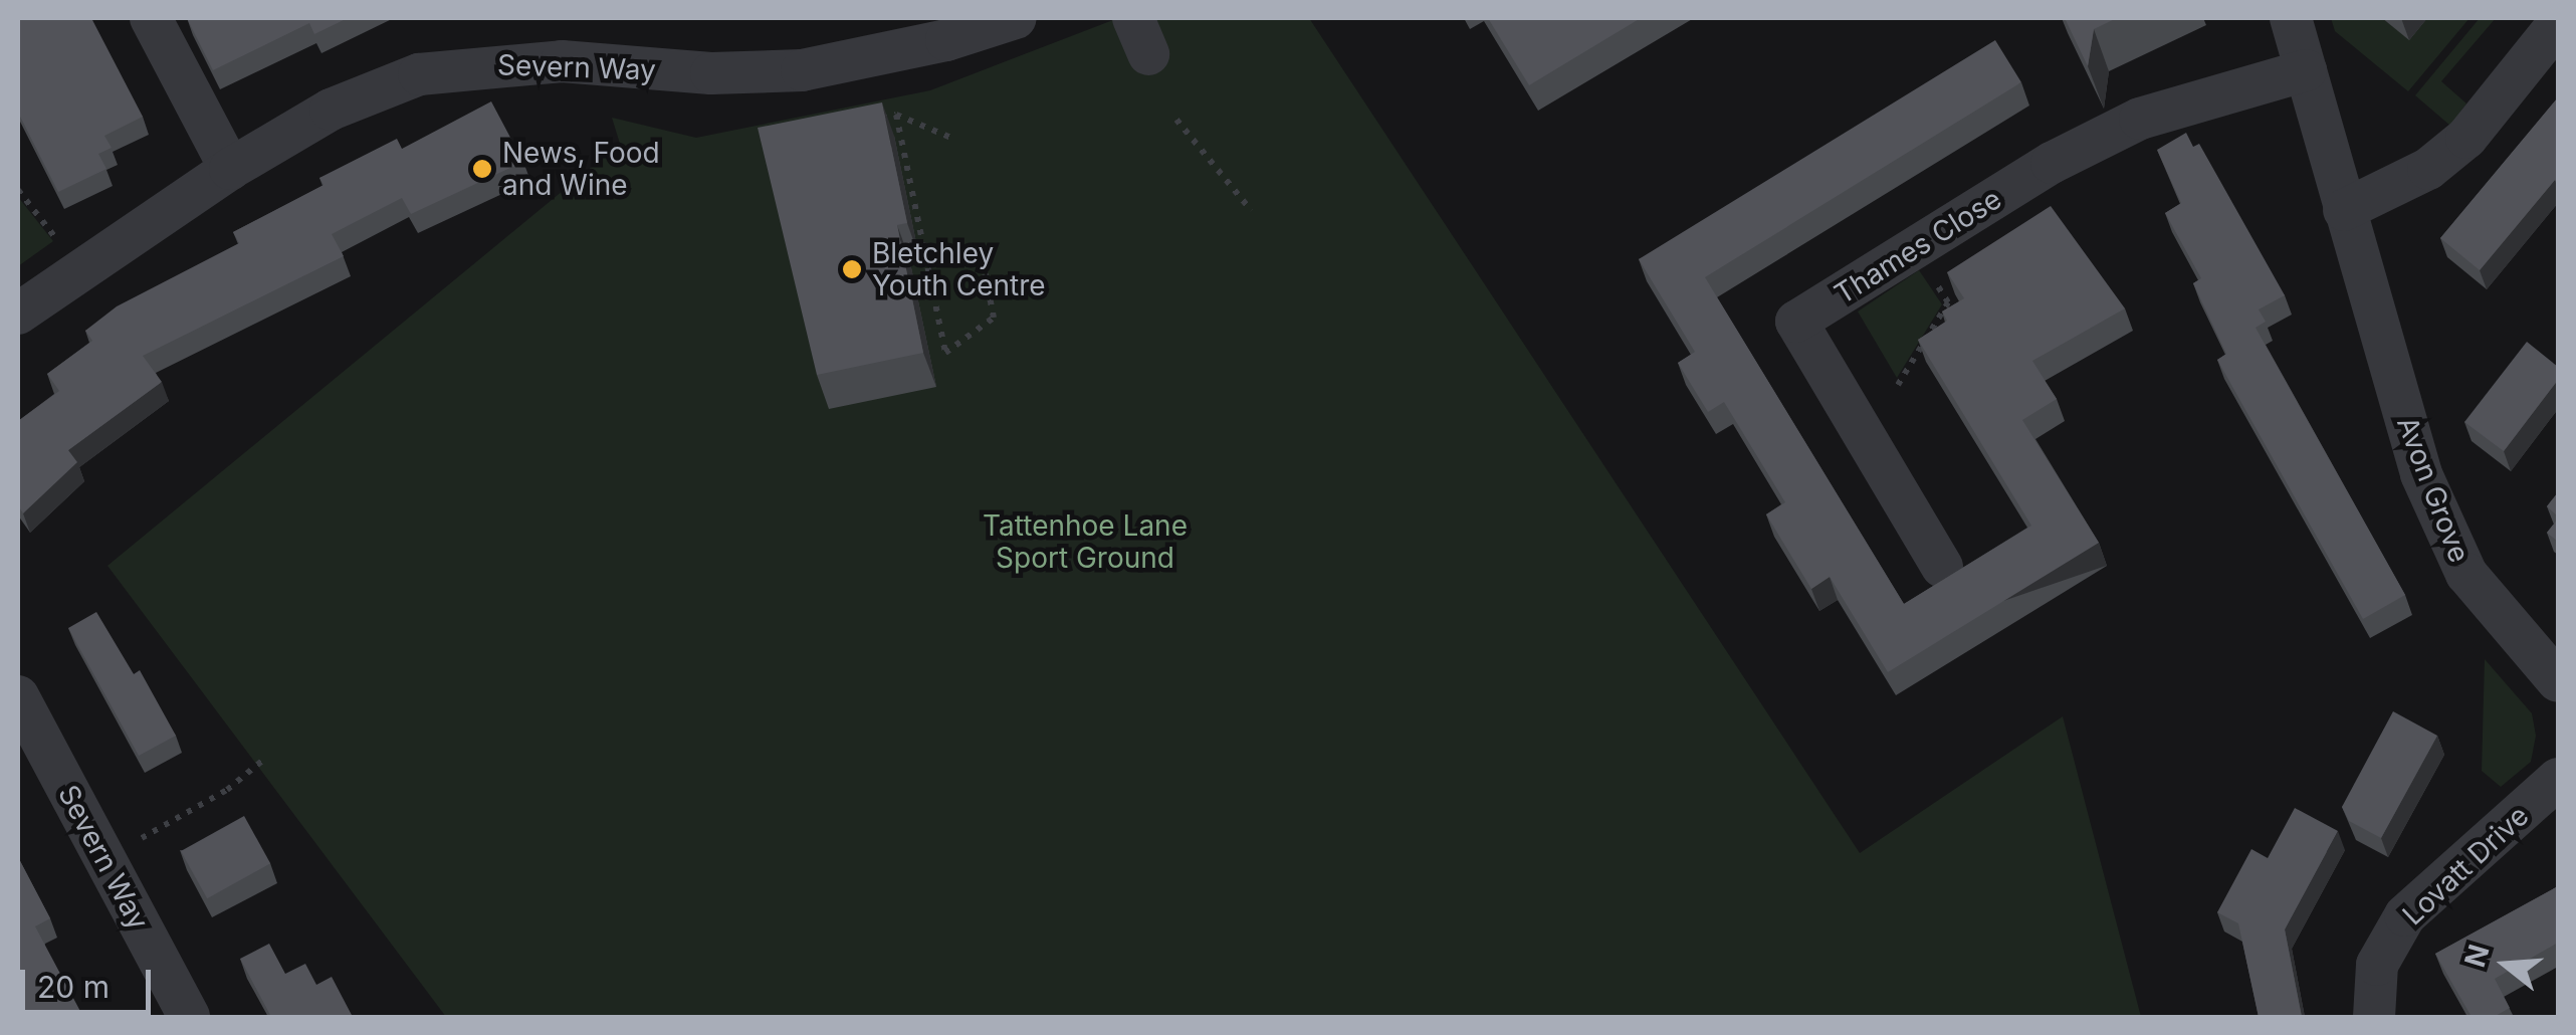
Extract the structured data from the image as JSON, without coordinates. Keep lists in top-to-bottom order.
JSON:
{
  "streets": {
    "street": [
      "Severn Way",
      "Thames Close",
      "Avon Grove",
      "Lovatt Drive"
    ]
  },
  "crossings": [
    ["Thames Close", "Avon Grove"]
  ],
  "parks": ["Tattenhoe Lane Sport Ground"],
  "places": ["News, Food and Wine", "Bletchley Youth Centre"],
  "scale_bar": "20 m",
  "north": "left"
}
